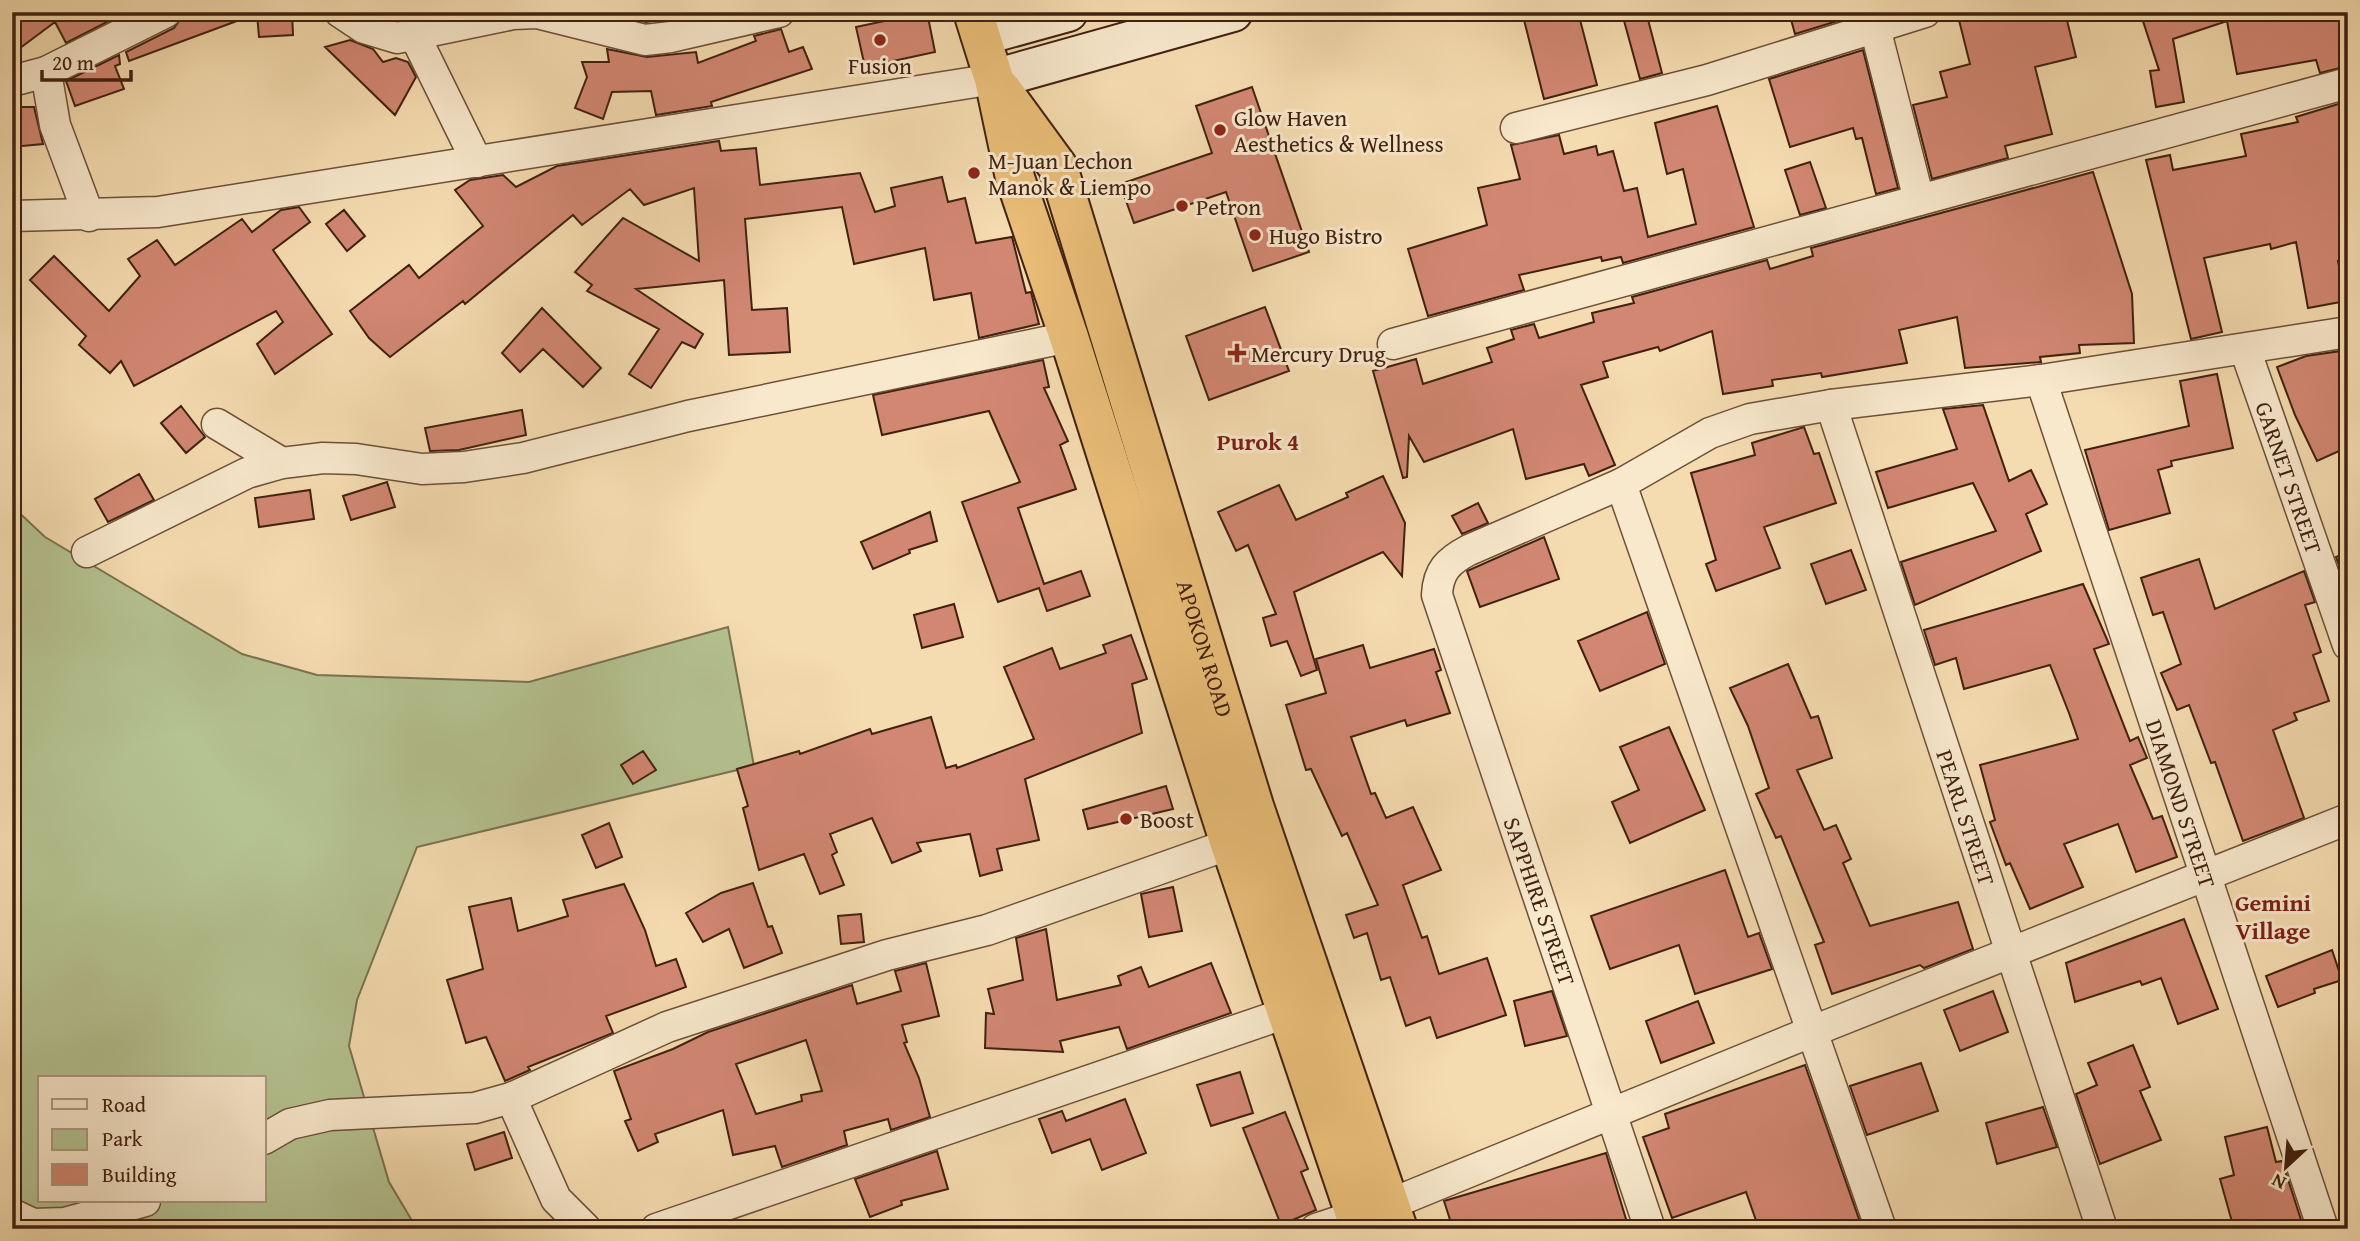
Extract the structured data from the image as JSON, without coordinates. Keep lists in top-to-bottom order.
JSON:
{
  "streets": {
    "highway": ["APOKON ROAD"],
    "street": [
      "GARNET STREET",
      "DIAMOND STREET",
      "PEARL STREET",
      "SAPPHIRE STREET"
    ]
  },
  "districts": ["Purok 4", "Gemini Village"],
  "places": {
    "other": [
      "Fusion",
      "Glow Haven Aesthetics & Wellness",
      "M-Juan Lechon Manok & Liempo",
      "Petron",
      "Hugo Bistro",
      "Boost"
    ],
    "health": ["Mercury Drug"]
  },
  "legend": ["Road", "Park", "Building"],
  "scale_bar": "20 m",
  "north": "bottom left"
}
